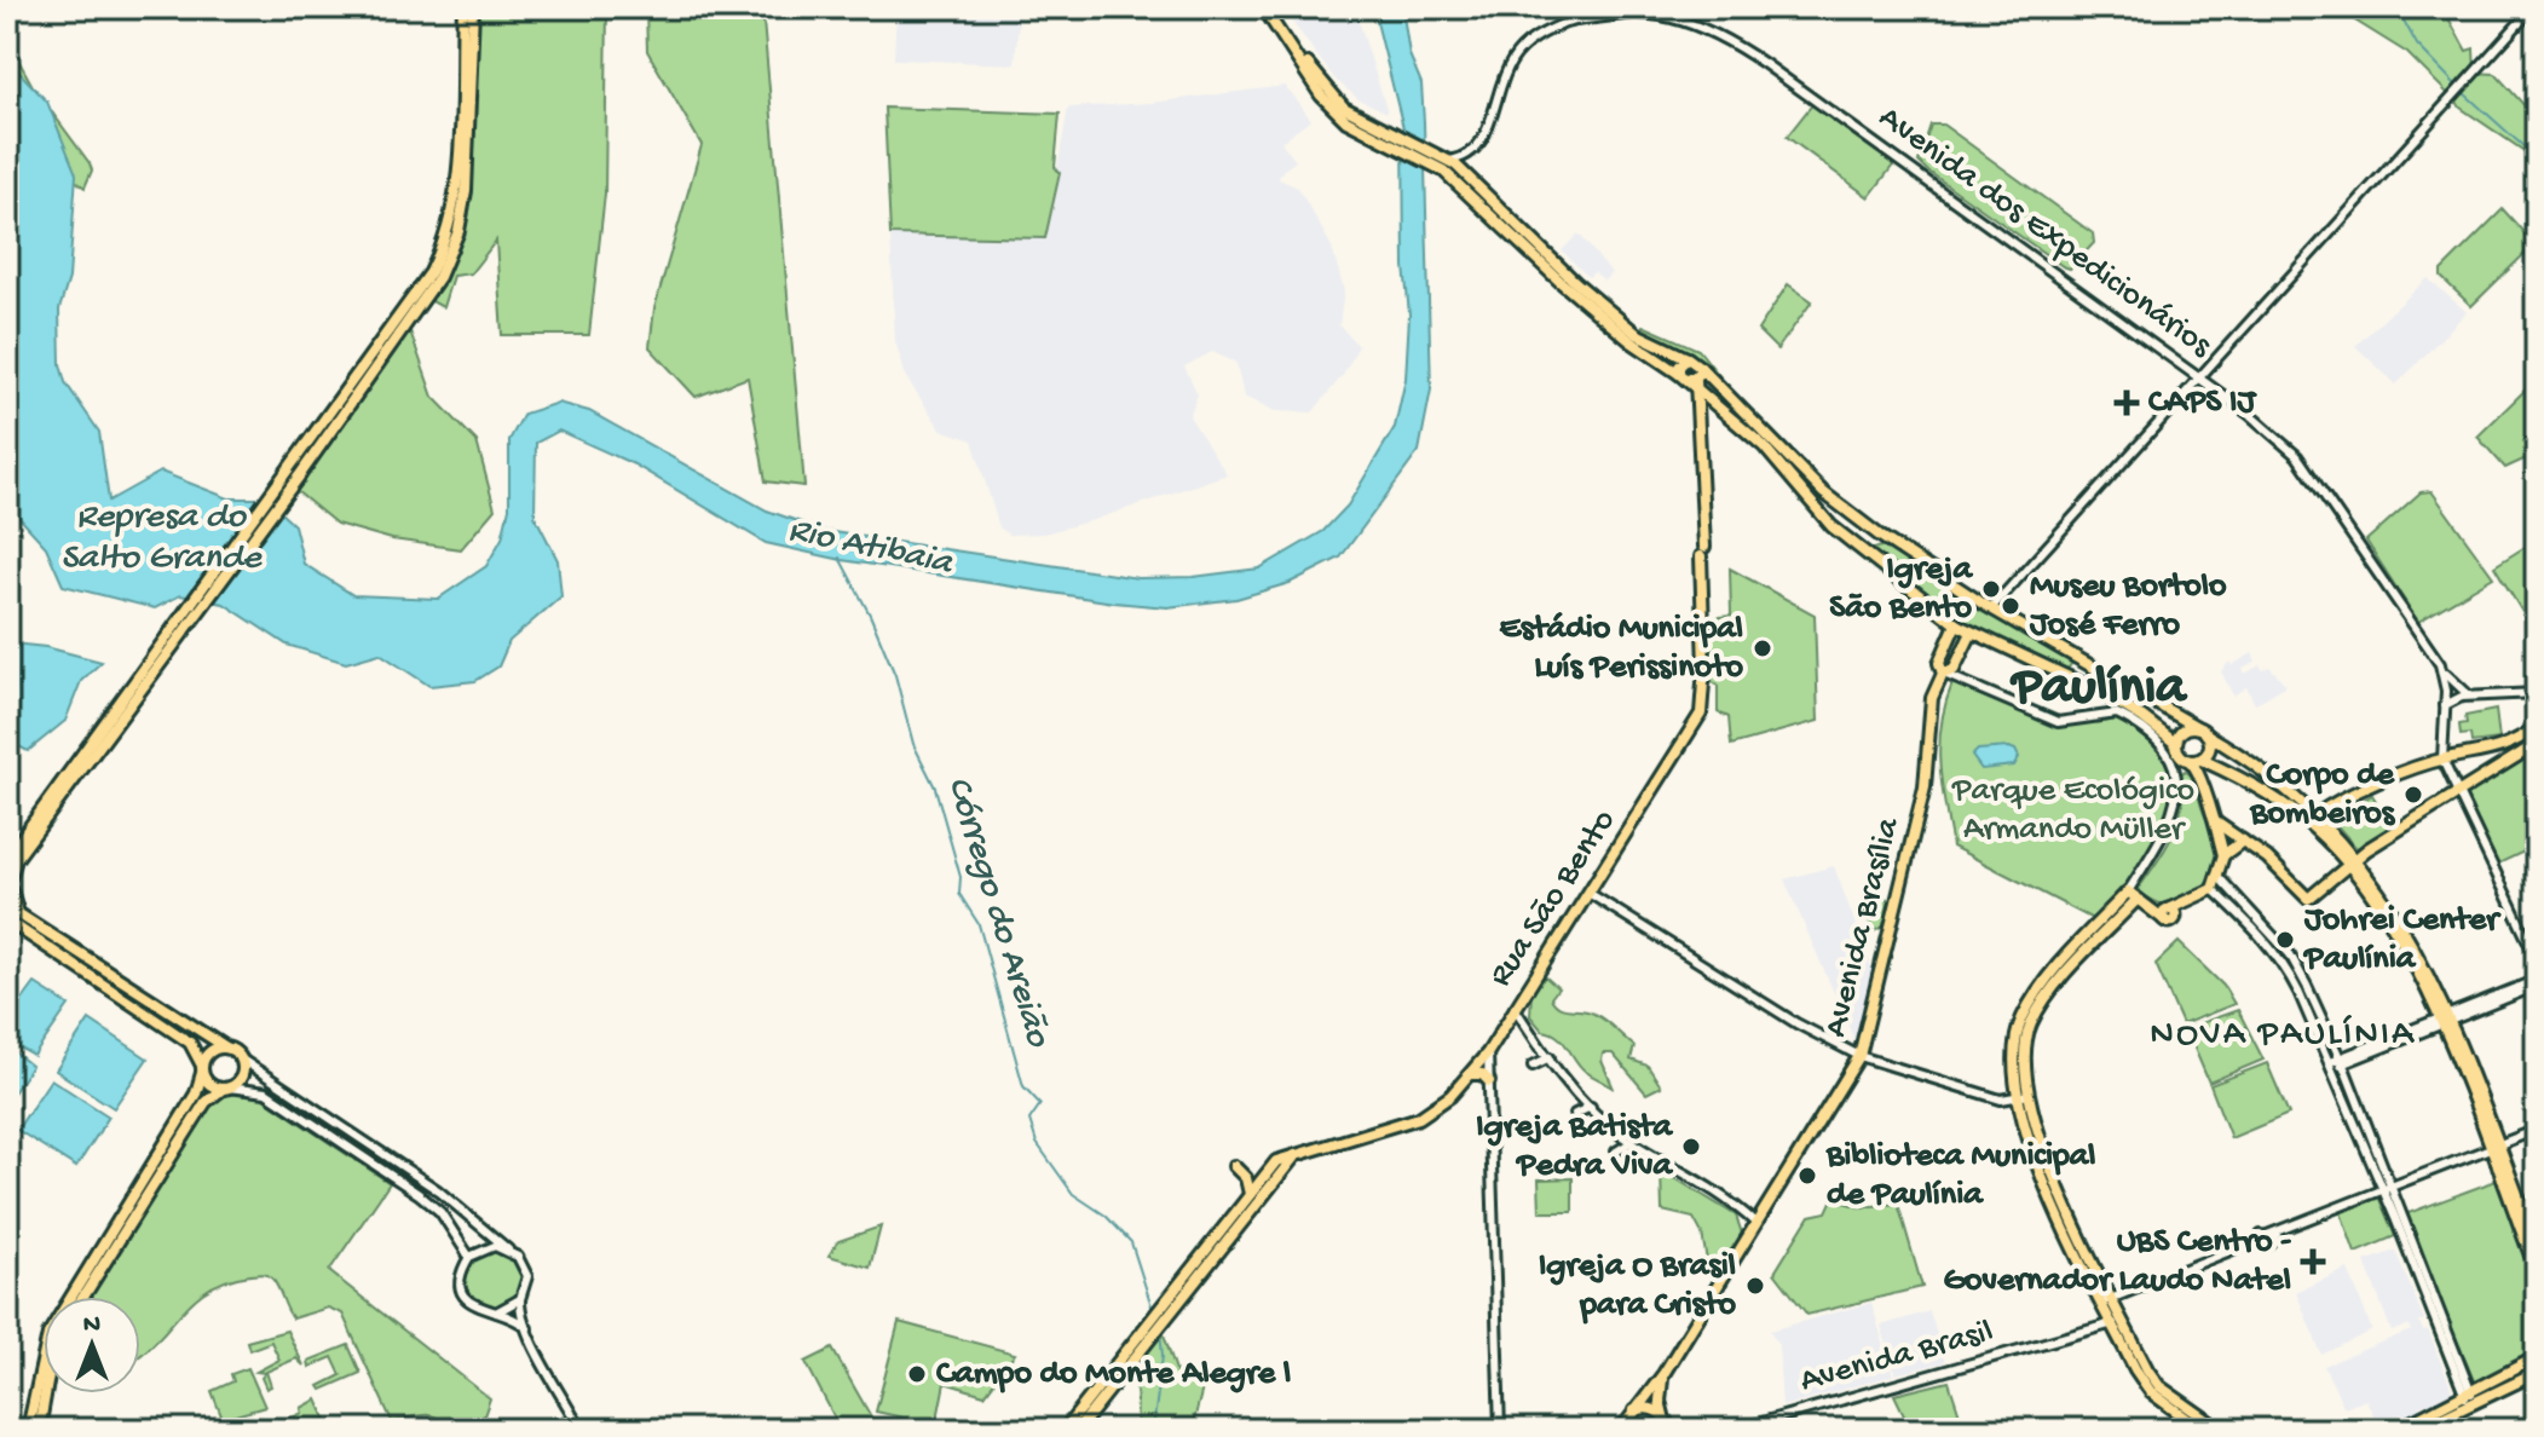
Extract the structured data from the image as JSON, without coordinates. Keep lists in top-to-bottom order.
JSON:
{
  "streets": {
    "main road": ["Rua São Bento", "Avenida Brasília"],
    "street": ["Avenida dos Expedicionários", "Avenida Brasil"]
  },
  "districts": ["Paulínia", "NOVA PAULÍNIA"],
  "water": ["Represa do Salto Grande", "Rio Atibaia", "Córrego do Areião"],
  "parks": ["Parque Ecológico Armando Müller"],
  "places": {
    "health": ["CAPS IJ", "UBS Centro - Governador Laudo Natel"],
    "other": [
      "Igreja São Bento",
      "Museu Bortolo José Ferro",
      "Estádio Municipal Luís Perissinoto",
      "Corpo de Bombeiros",
      "Johrei Center Paulínia",
      "Igreja Batista Pedra Viva",
      "Biblioteca Municipal de Paulínia",
      "Igreja O Brasil para Cristo",
      "Campo do Monte Alegre l"
    ]
  },
  "north": "top"
}
